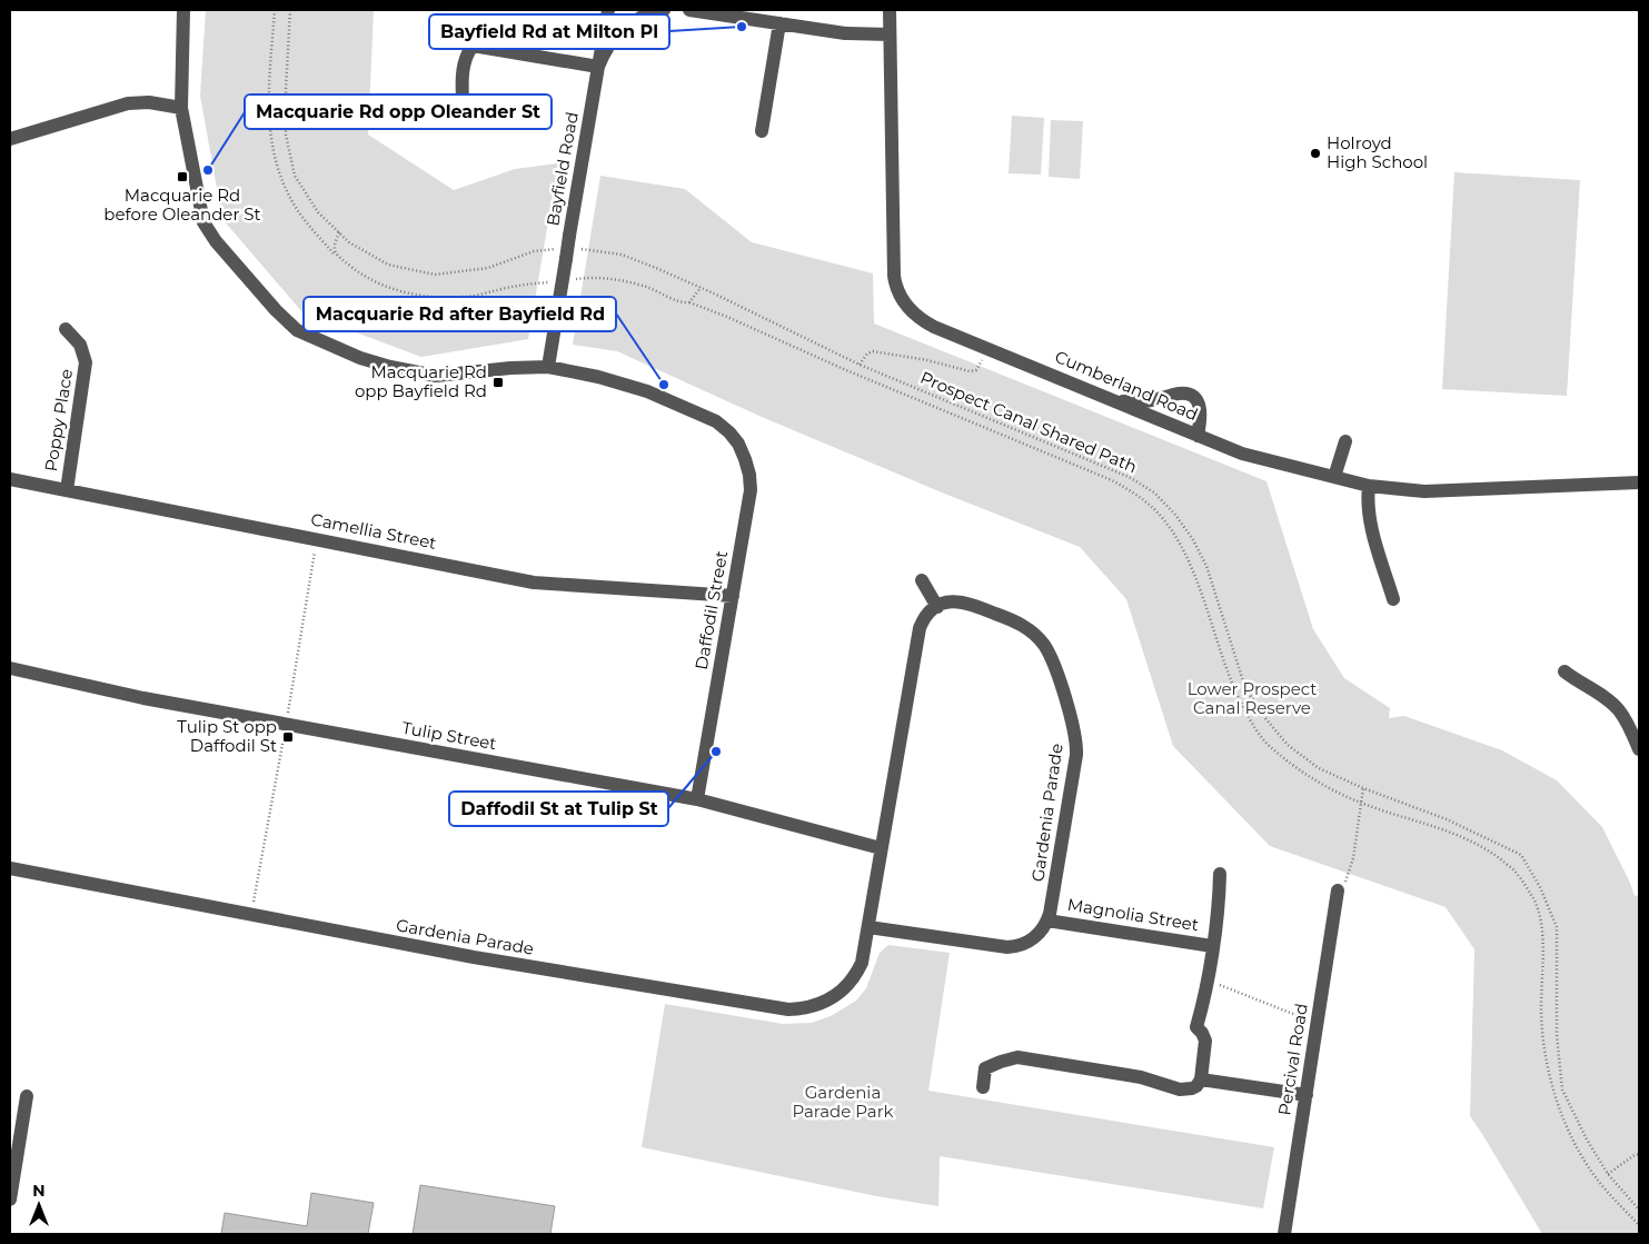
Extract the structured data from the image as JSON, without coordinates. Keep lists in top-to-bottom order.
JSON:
{
  "streets": {
    "street": [
      "Bayfield Road",
      "Cumberland Road",
      "Poppy Place",
      "Camellia Street",
      "Daffodil Street",
      "Tulip Street",
      "Gardenia Parade",
      "Magnolia Street",
      "Percival Road"
    ],
    "path": ["Prospect Canal Shared Path"]
  },
  "crossings": [
    ["Bayfield Road", "Daffodil Street"],
    ["Poppy Place", "Camellia Street"],
    ["Camellia Street", "Daffodil Street"],
    ["Daffodil Street", "Tulip Street"],
    ["Tulip Street", "Gardenia Parade"],
    ["Gardenia Parade", "Magnolia Street"]
  ],
  "parks": ["Lower Prospect Canal Reserve", "Gardenia Parade Park"],
  "places": {
    "other": [
      "Bayfield Rd at Milton Pl",
      "Holroyd High School",
      "Macquarie Rd opp Oleander St",
      "Macquarie Rd after Bayfield Rd",
      "Daffodil St at Tulip St"
    ],
    "transit": ["Macquarie Rd before Oleander St", "Macquarie Rd opp Bayfield Rd", "Tulip St opp Daffodil St"]
  },
  "north": "top"
}
